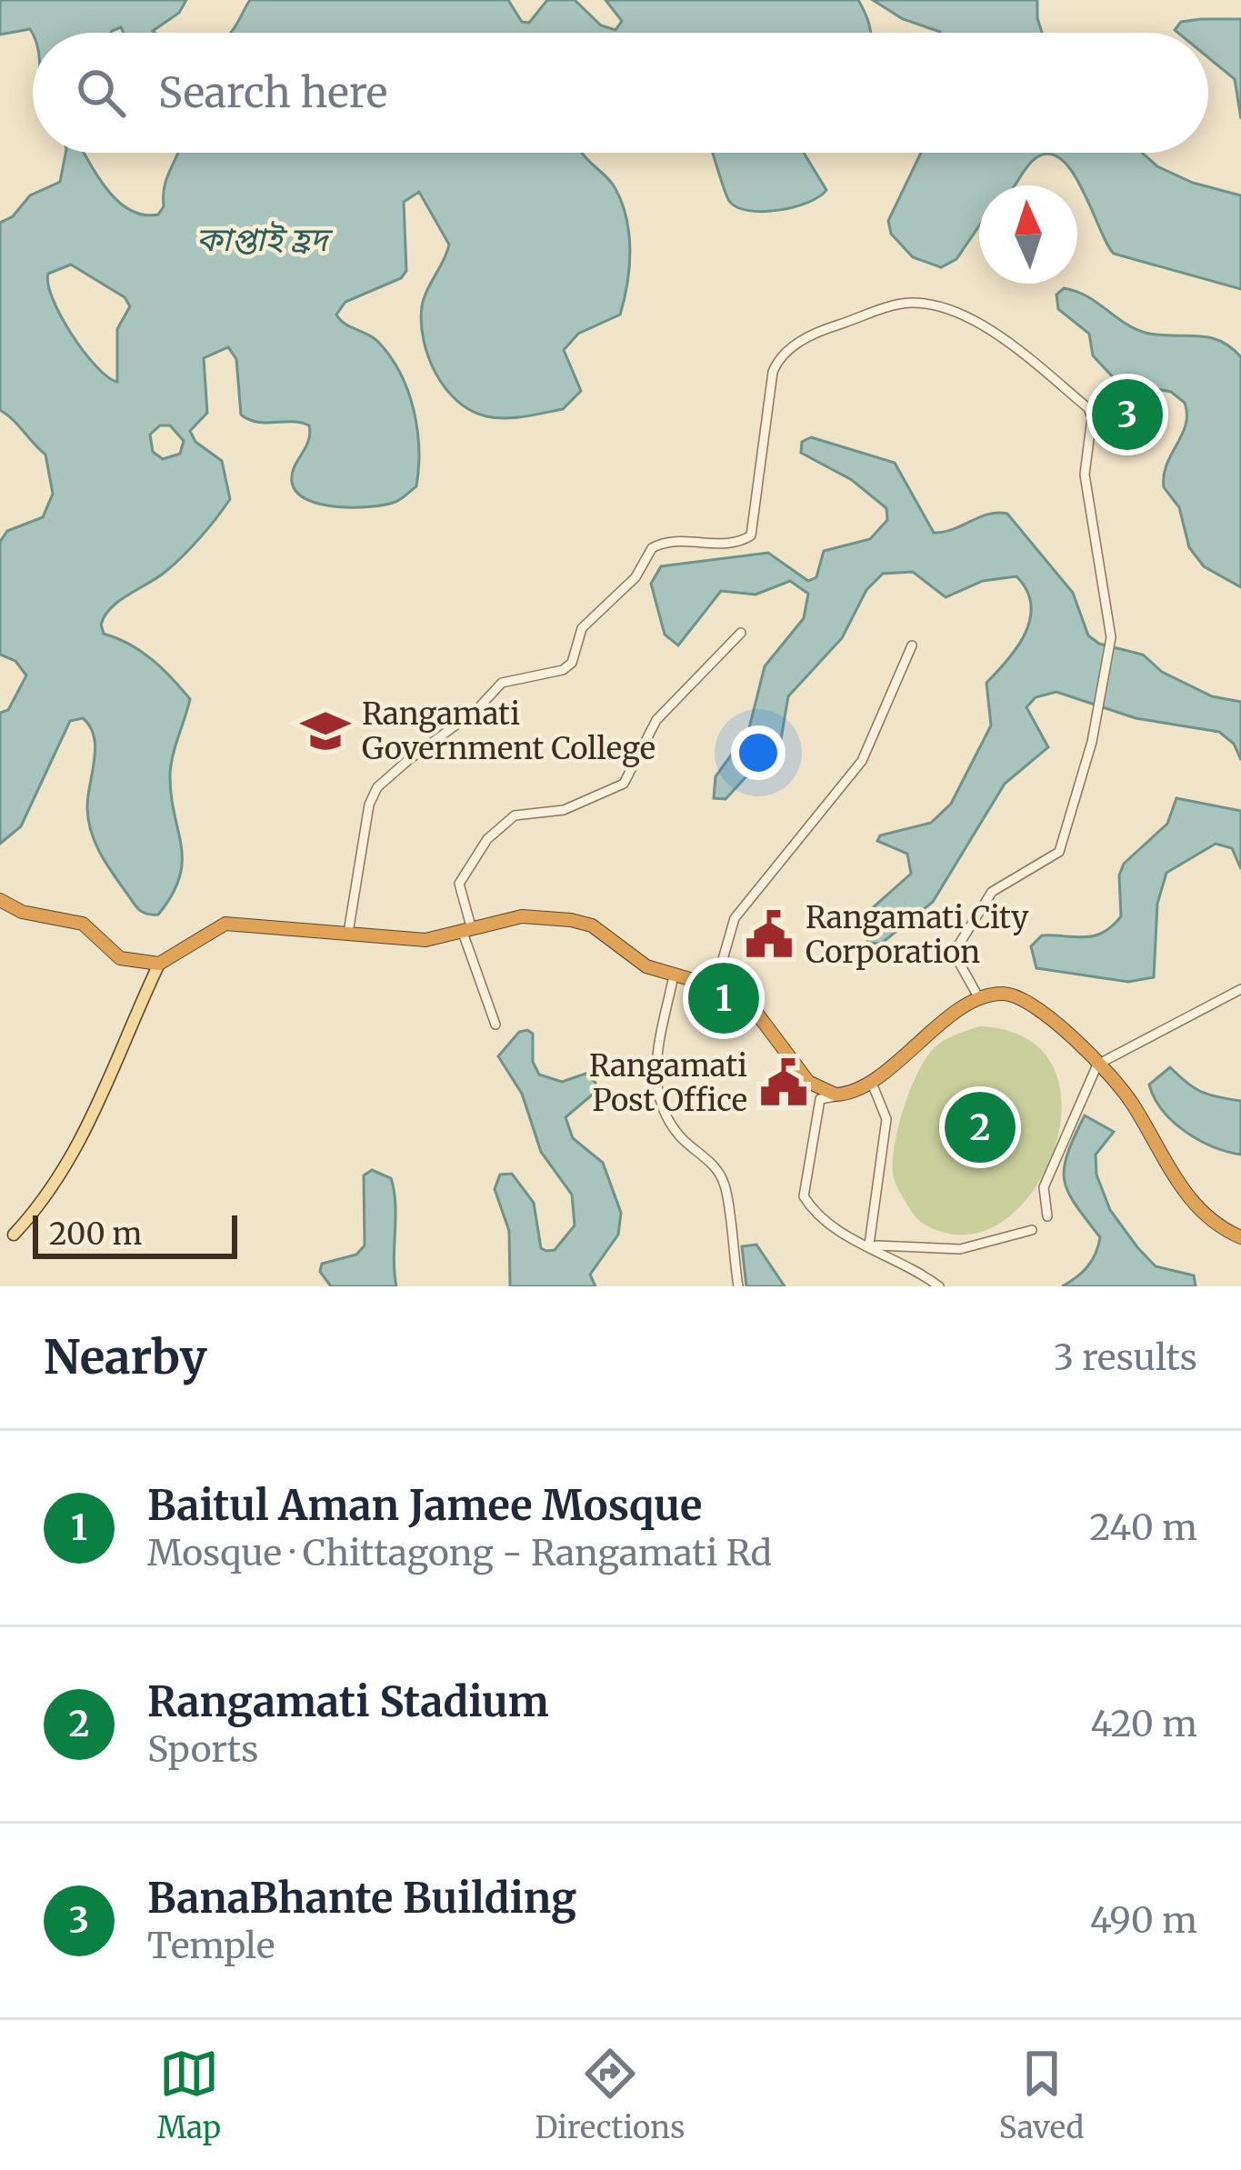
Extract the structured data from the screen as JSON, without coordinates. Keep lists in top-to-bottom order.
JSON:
{
  "water": ["কাপ্তাই হ্রদ"],
  "places": {
    "school or university": ["Rangamati Government College"],
    "public building": ["Rangamati City Corporation", "Rangamati Post Office"]
  },
  "scale_bar": "200 m",
  "north": "top",
  "page": {
    "search": "Search here",
    "pins": ["3", "1", "2"],
    "scale": "200 m",
    "heading": ["Nearby", "3 results"],
    "list": [
      {
        "mark": "1",
        "name": "Baitul Aman Jamee Mosque",
        "note": "Mosque · Chittagong - Rangamati Rd",
        "value": "240 m"
      },
      {
        "mark": "2",
        "name": "Rangamati Stadium",
        "note": "Sports",
        "value": "420 m"
      },
      {
        "mark": "3",
        "name": "BanaBhante Building",
        "note": "Temple",
        "value": "490 m"
      }
    ],
    "nav": ["Map", "Directions", "Saved"]
  }
}
